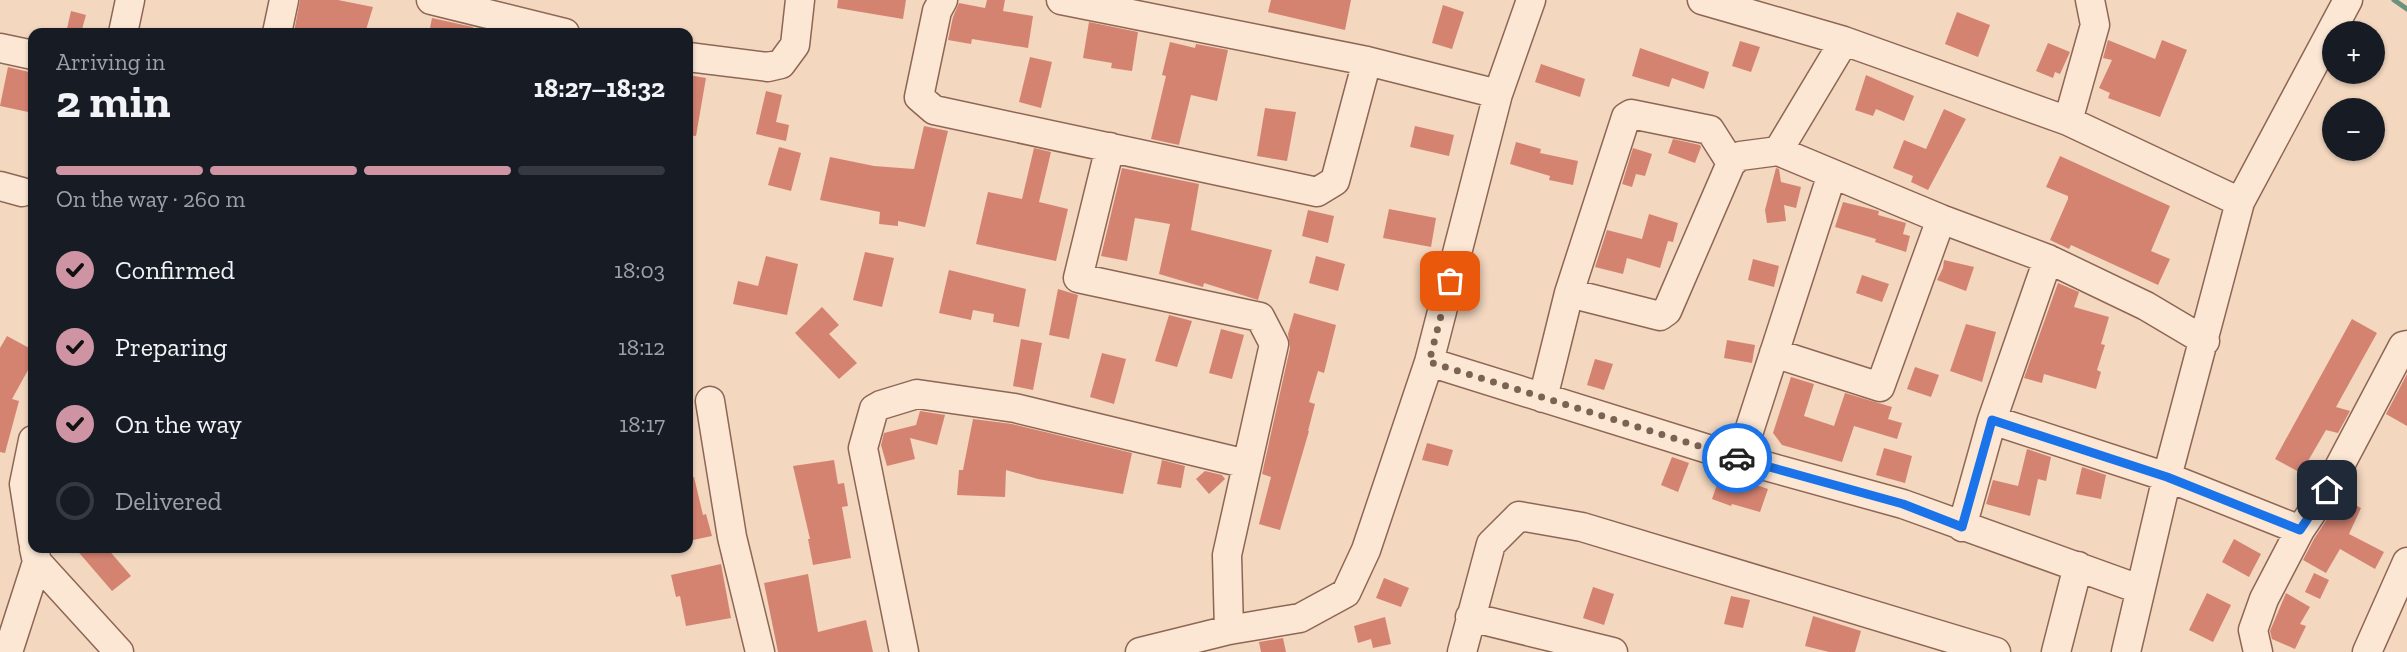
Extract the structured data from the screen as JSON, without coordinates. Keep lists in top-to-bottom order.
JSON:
{
  "page": {
    "map_buttons": ["+", "−"],
    "heading": ["2 min", "Arriving in", "18:27–18:32"],
    "bar": "On the way · 260 m",
    "list": [
      ["Confirmed", "18:03"],
      ["Preparing", "18:12"],
      ["On the way", "18:17"],
      "Delivered"
    ]
  }
}
